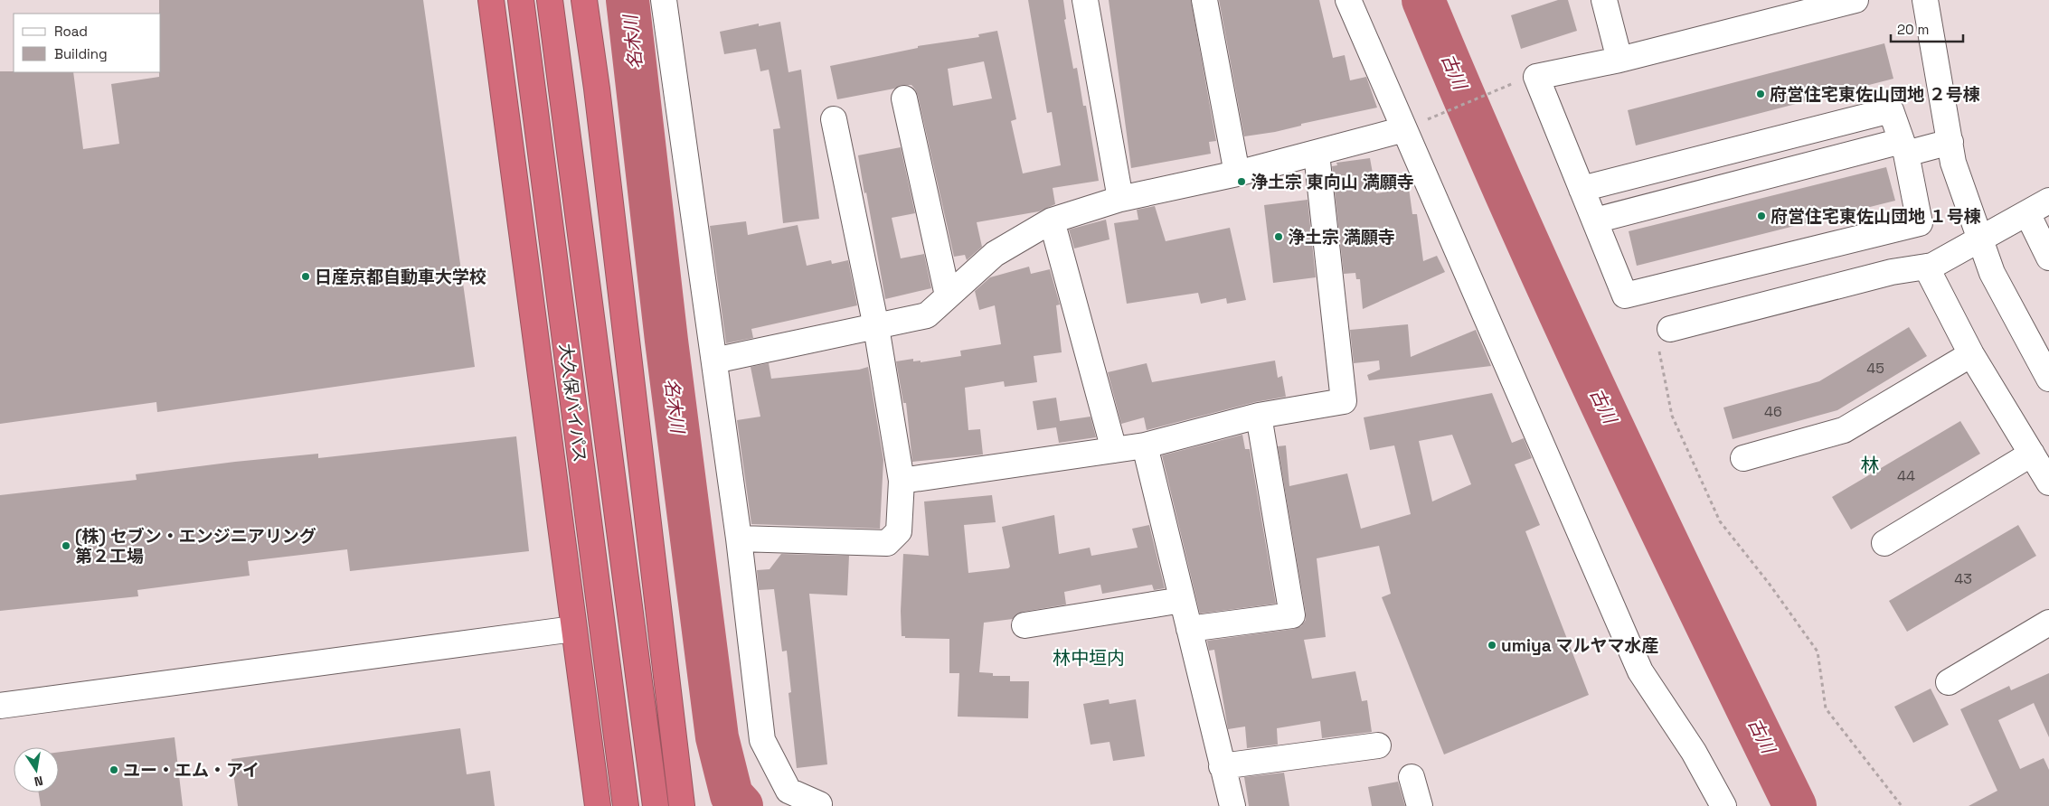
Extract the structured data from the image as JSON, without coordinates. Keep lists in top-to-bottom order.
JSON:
{
  "streets": {
    "highway": ["大久保バイパス"]
  },
  "districts": ["林", "林中垣内"],
  "water": ["名木川", "古川"],
  "places": [
    "府営住宅東佐山団地 ２号棟",
    "浄土宗 東向山 満願寺",
    "府営住宅東佐山団地 １号棟",
    "浄土宗 満願寺",
    "日産京都自動車大学校",
    "(株) セブン・エンジニアリング 第２工場",
    "umiya マルヤマ水産",
    "ユー・エム・アイ"
  ],
  "house_numbers": [
    "45",
    "46",
    "44",
    "43"
  ],
  "legend": ["Road", "Building"],
  "scale_bar": "20 m",
  "north": "bottom"
}
